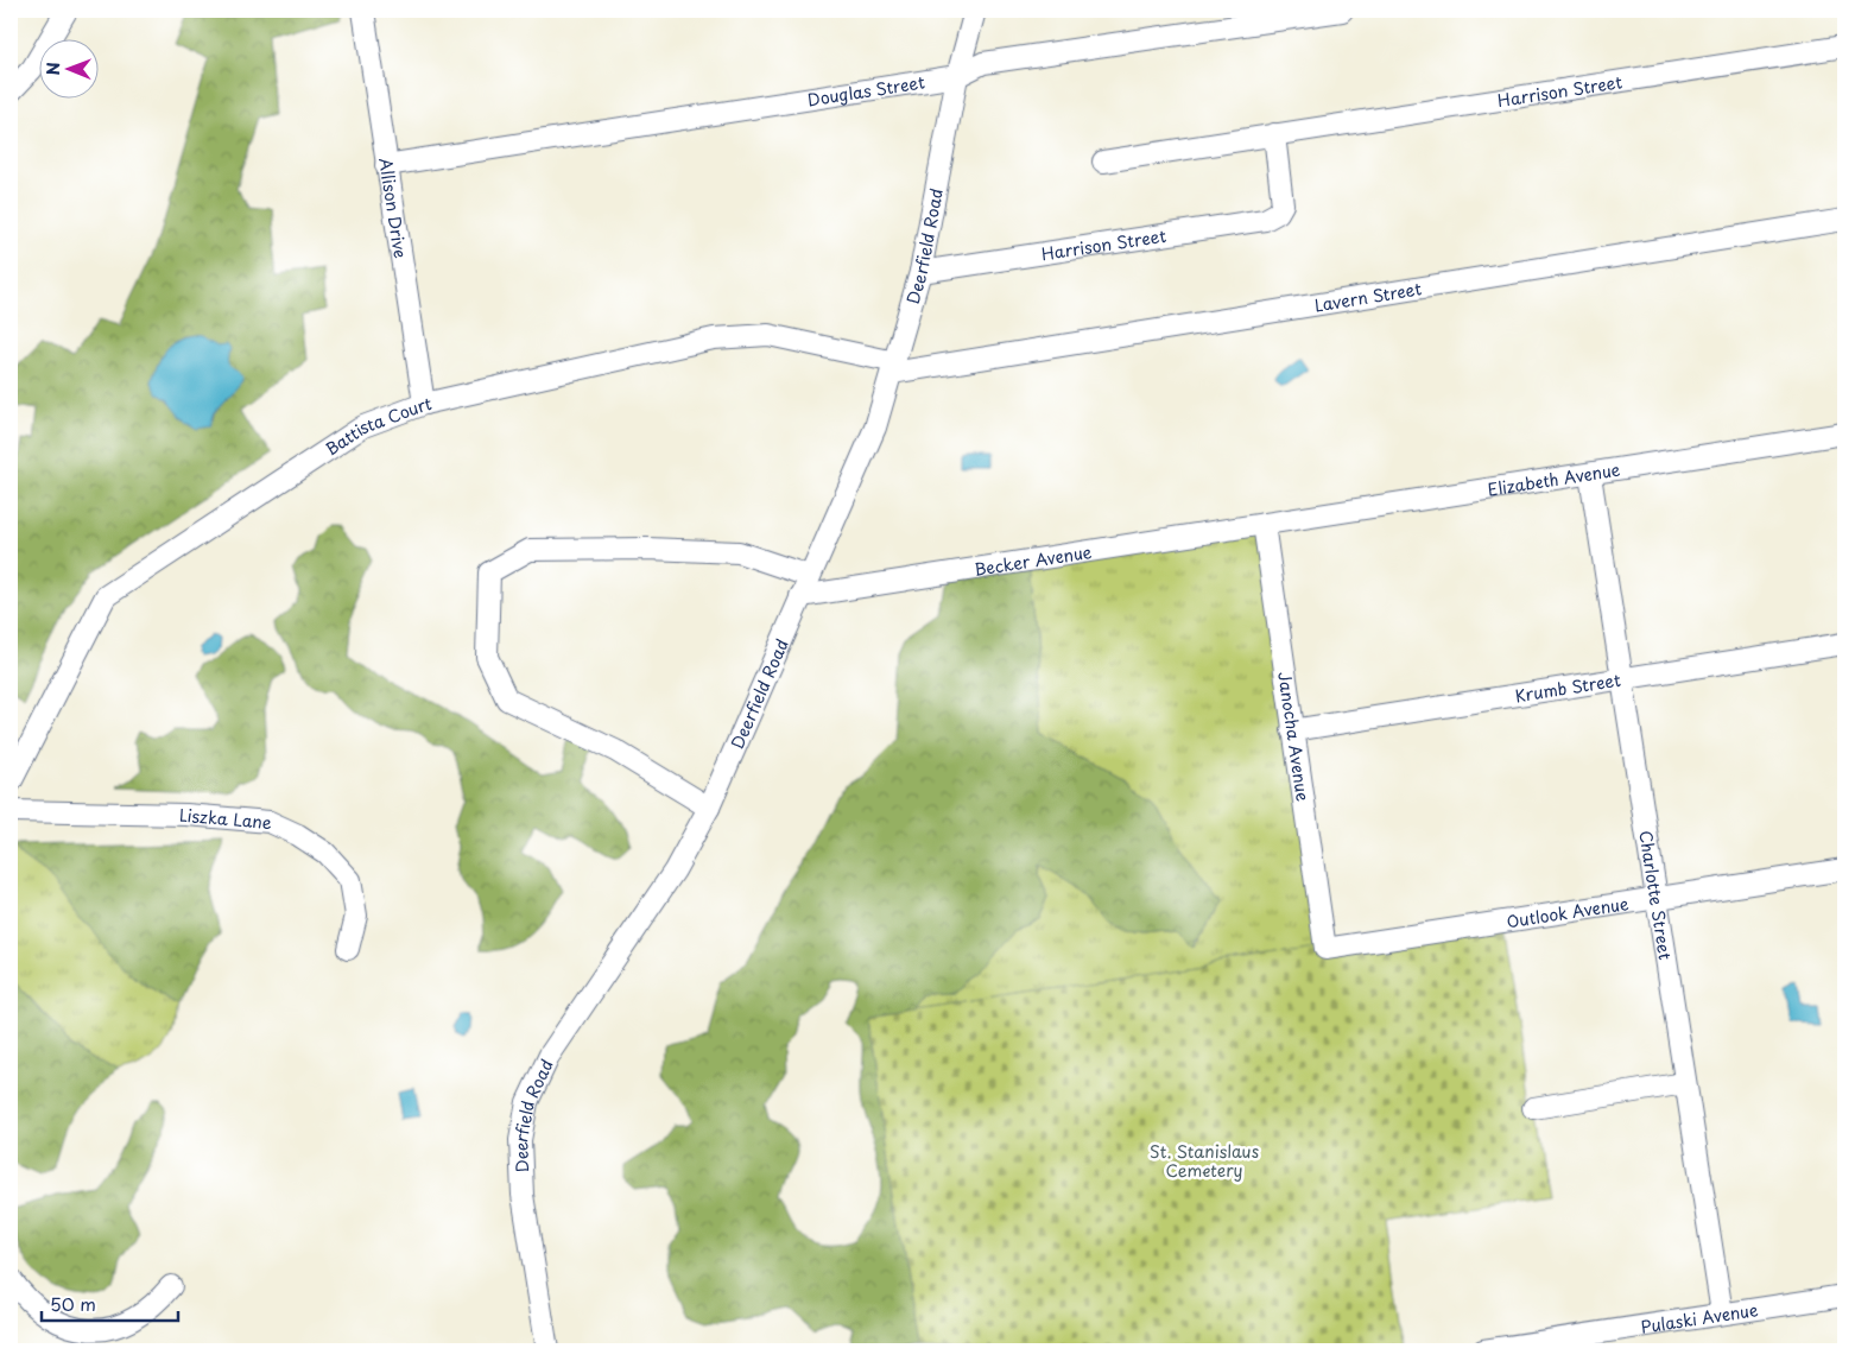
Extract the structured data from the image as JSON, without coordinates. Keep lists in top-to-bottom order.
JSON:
{
  "streets": {
    "street": [
      "Douglas Street",
      "Harrison Street",
      "Allison Drive",
      "Deerfield Road",
      "Lavern Street",
      "Battista Court",
      "Elizabeth Avenue",
      "Becker Avenue",
      "Krumb Street",
      "Janocha Avenue",
      "Liszka Lane",
      "Charlotte Street",
      "Outlook Avenue",
      "Pulaski Avenue"
    ]
  },
  "crossings": [
    ["Douglas Street", "Allison Drive"],
    ["Douglas Street", "Deerfield Road"],
    ["Harrison Street", "Deerfield Road"],
    ["Allison Drive", "Battista Court"],
    ["Deerfield Road", "Lavern Street"],
    ["Deerfield Road", "Battista Court"],
    ["Deerfield Road", "Becker Avenue"],
    ["Lavern Street", "Battista Court"],
    ["Elizabeth Avenue", "Becker Avenue"],
    ["Elizabeth Avenue", "Janocha Avenue"],
    ["Elizabeth Avenue", "Charlotte Street"],
    ["Becker Avenue", "Janocha Avenue"],
    ["Krumb Street", "Janocha Avenue"],
    ["Krumb Street", "Charlotte Street"],
    ["Janocha Avenue", "Outlook Avenue"],
    ["Charlotte Street", "Outlook Avenue"],
    ["Charlotte Street", "Pulaski Avenue"]
  ],
  "parks": ["St. Stanislaus Cemetery"],
  "scale_bar": "50 m",
  "north": "left"
}
